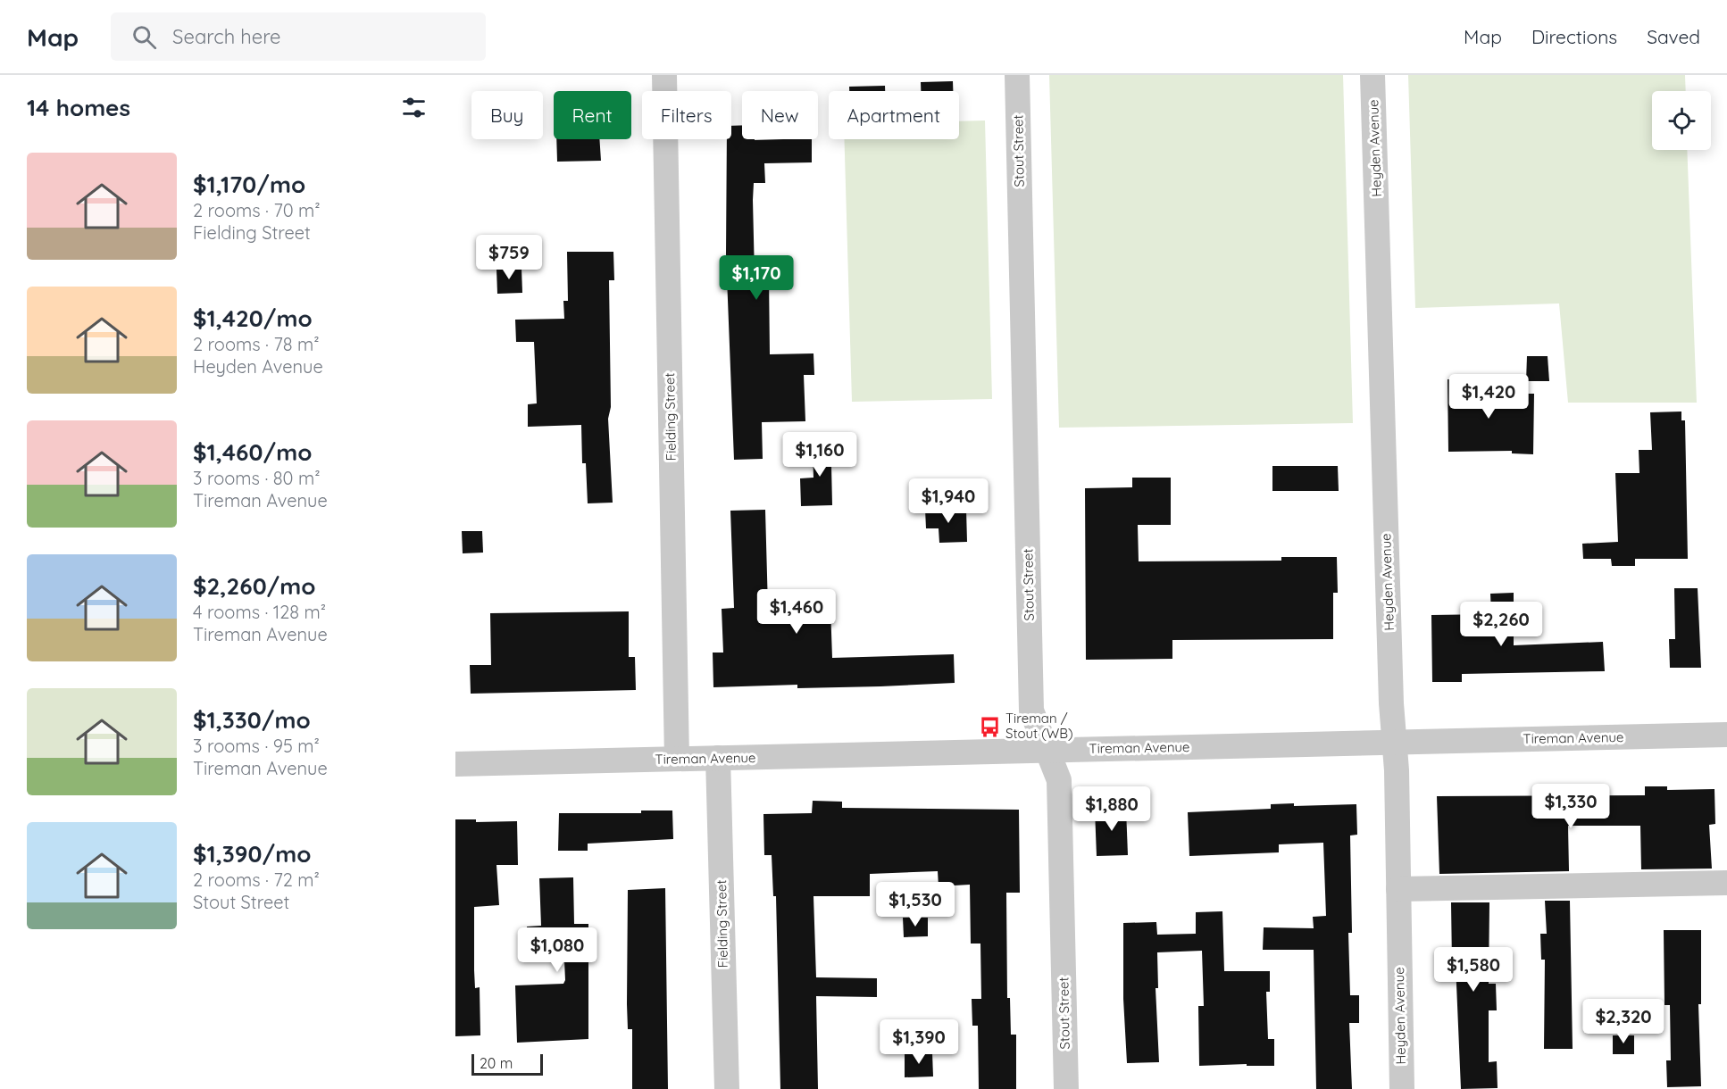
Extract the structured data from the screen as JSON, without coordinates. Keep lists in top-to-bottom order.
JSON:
{
  "streets": {
    "street": [
      "Heyden Avenue",
      "Stout Street",
      "Fielding Street",
      "Tireman Avenue"
    ]
  },
  "crossings": [
    ["Heyden Avenue", "Tireman Avenue"],
    ["Stout Street", "Tireman Avenue"],
    ["Fielding Street", "Tireman Avenue"]
  ],
  "places": {
    "bus stop": ["Tireman / Stout (WB)"]
  },
  "scale_bar": "20 m",
  "page": {
    "header": "Map",
    "search": "Search here",
    "nav": ["Map", "Directions", "Saved"],
    "heading": "14 homes",
    "chip": [
      "Buy",
      "Rent",
      "Filters",
      "New",
      "Apartment"
    ],
    "list": [
      {
        "name": "$1,170/mo",
        "note": "2 rooms · 70 m² · Fielding Street"
      },
      {
        "name": "$1,420/mo",
        "note": "2 rooms · 78 m² · Heyden Avenue"
      },
      {
        "name": "$1,460/mo",
        "note": "3 rooms · 80 m² · Tireman Avenue"
      },
      {
        "name": "$2,260/mo",
        "note": "4 rooms · 128 m² · Tireman Avenue"
      },
      {
        "name": "$1,330/mo",
        "note": "3 rooms · 95 m² · Tireman Avenue"
      },
      {
        "name": "$1,390/mo",
        "note": "2 rooms · 72 m² · Stout Street"
      }
    ],
    "price": [
      "$759",
      "$1,170",
      "$1,420",
      "$1,160",
      "$1,940",
      "$1,460",
      "$2,260",
      "$1,330",
      "$1,880",
      "$1,530",
      "$1,080",
      "$1,580",
      "$2,320",
      "$1,390"
    ],
    "scale": "20 m"
  }
}
